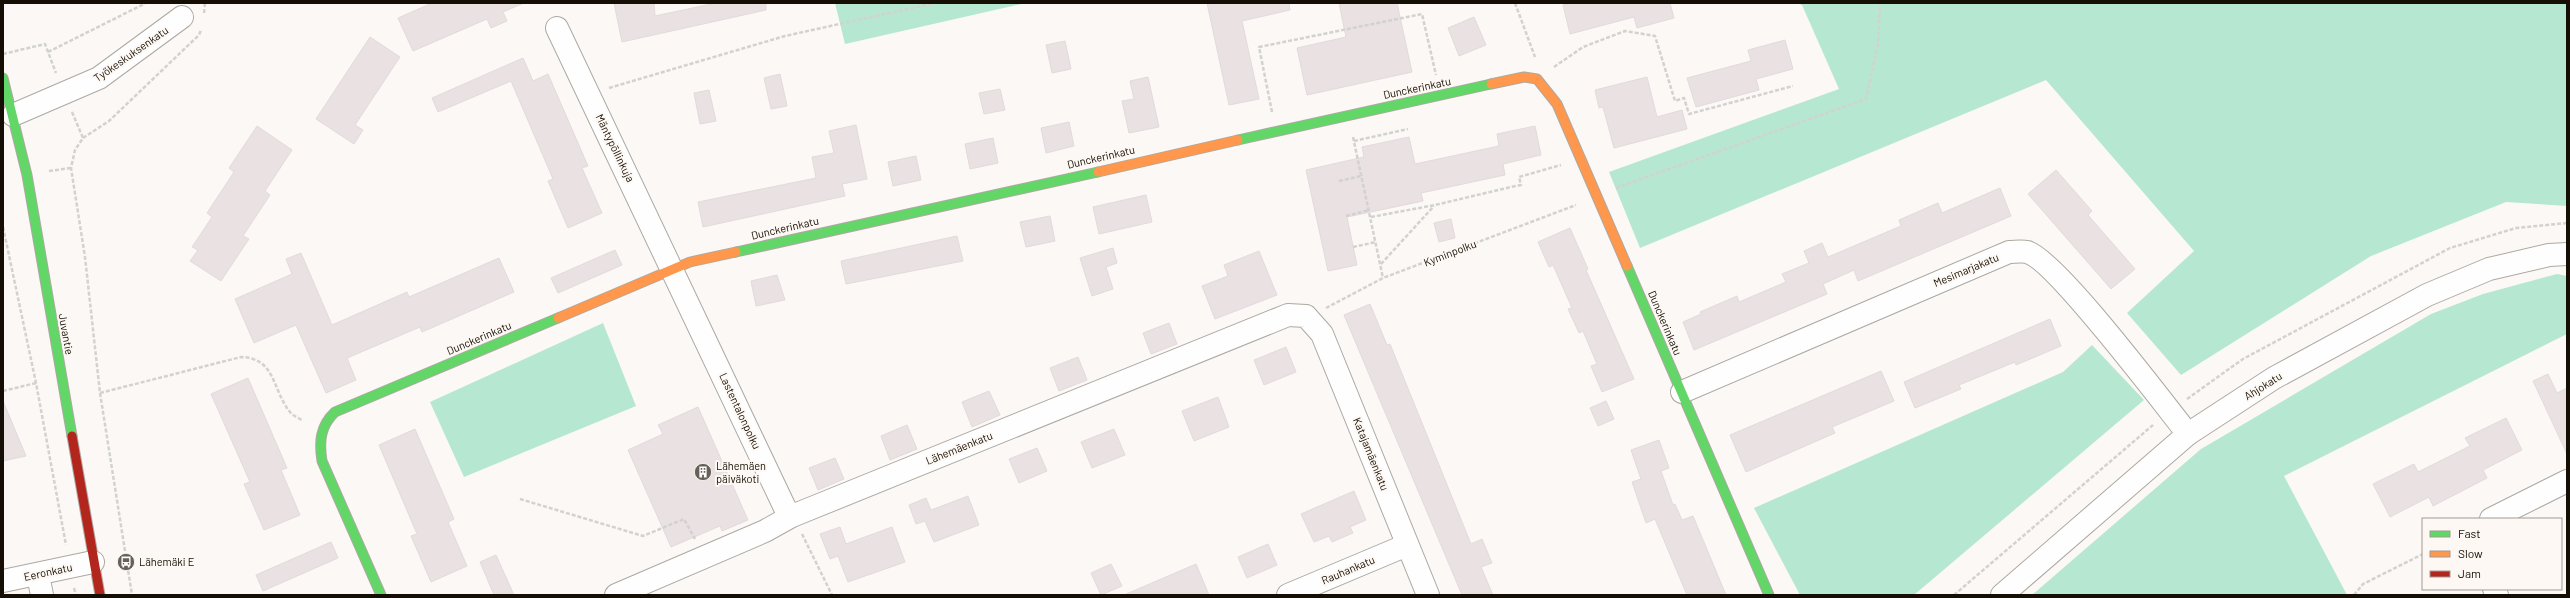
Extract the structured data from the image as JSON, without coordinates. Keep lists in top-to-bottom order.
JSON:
{
  "streets": {
    "street": [
      "Työkeskuksenkatu",
      "Dunckerinkatu",
      "Mäntypöllinkuja",
      "Mesimarjakatu",
      "Juvantie",
      "Ahjokatu",
      "Lastentalonpolku",
      "Lähemäenkatu",
      "Katajamäenkatu",
      "Rauhankatu",
      "Eeronkatu"
    ],
    "path": ["Kyminpolku"]
  },
  "crossings": [
    ["Työkeskuksenkatu", "Juvantie"],
    ["Dunckerinkatu", "Mäntypöllinkuja"],
    ["Dunckerinkatu", "Kyminpolku"],
    ["Dunckerinkatu", "Mesimarjakatu"],
    ["Dunckerinkatu", "Lastentalonpolku"],
    ["Mäntypöllinkuja", "Lastentalonpolku"],
    ["Kyminpolku", "Lähemäenkatu"],
    ["Kyminpolku", "Katajamäenkatu"],
    ["Mesimarjakatu", "Ahjokatu"],
    ["Juvantie", "Eeronkatu"],
    ["Lastentalonpolku", "Lähemäenkatu"],
    ["Lähemäenkatu", "Katajamäenkatu"],
    ["Katajamäenkatu", "Rauhankatu"]
  ],
  "places": {
    "building": ["Lähemäen päiväkoti"],
    "bus stop": ["Lähemäki E"]
  },
  "legend": ["Fast", "Slow", "Jam"]
}
